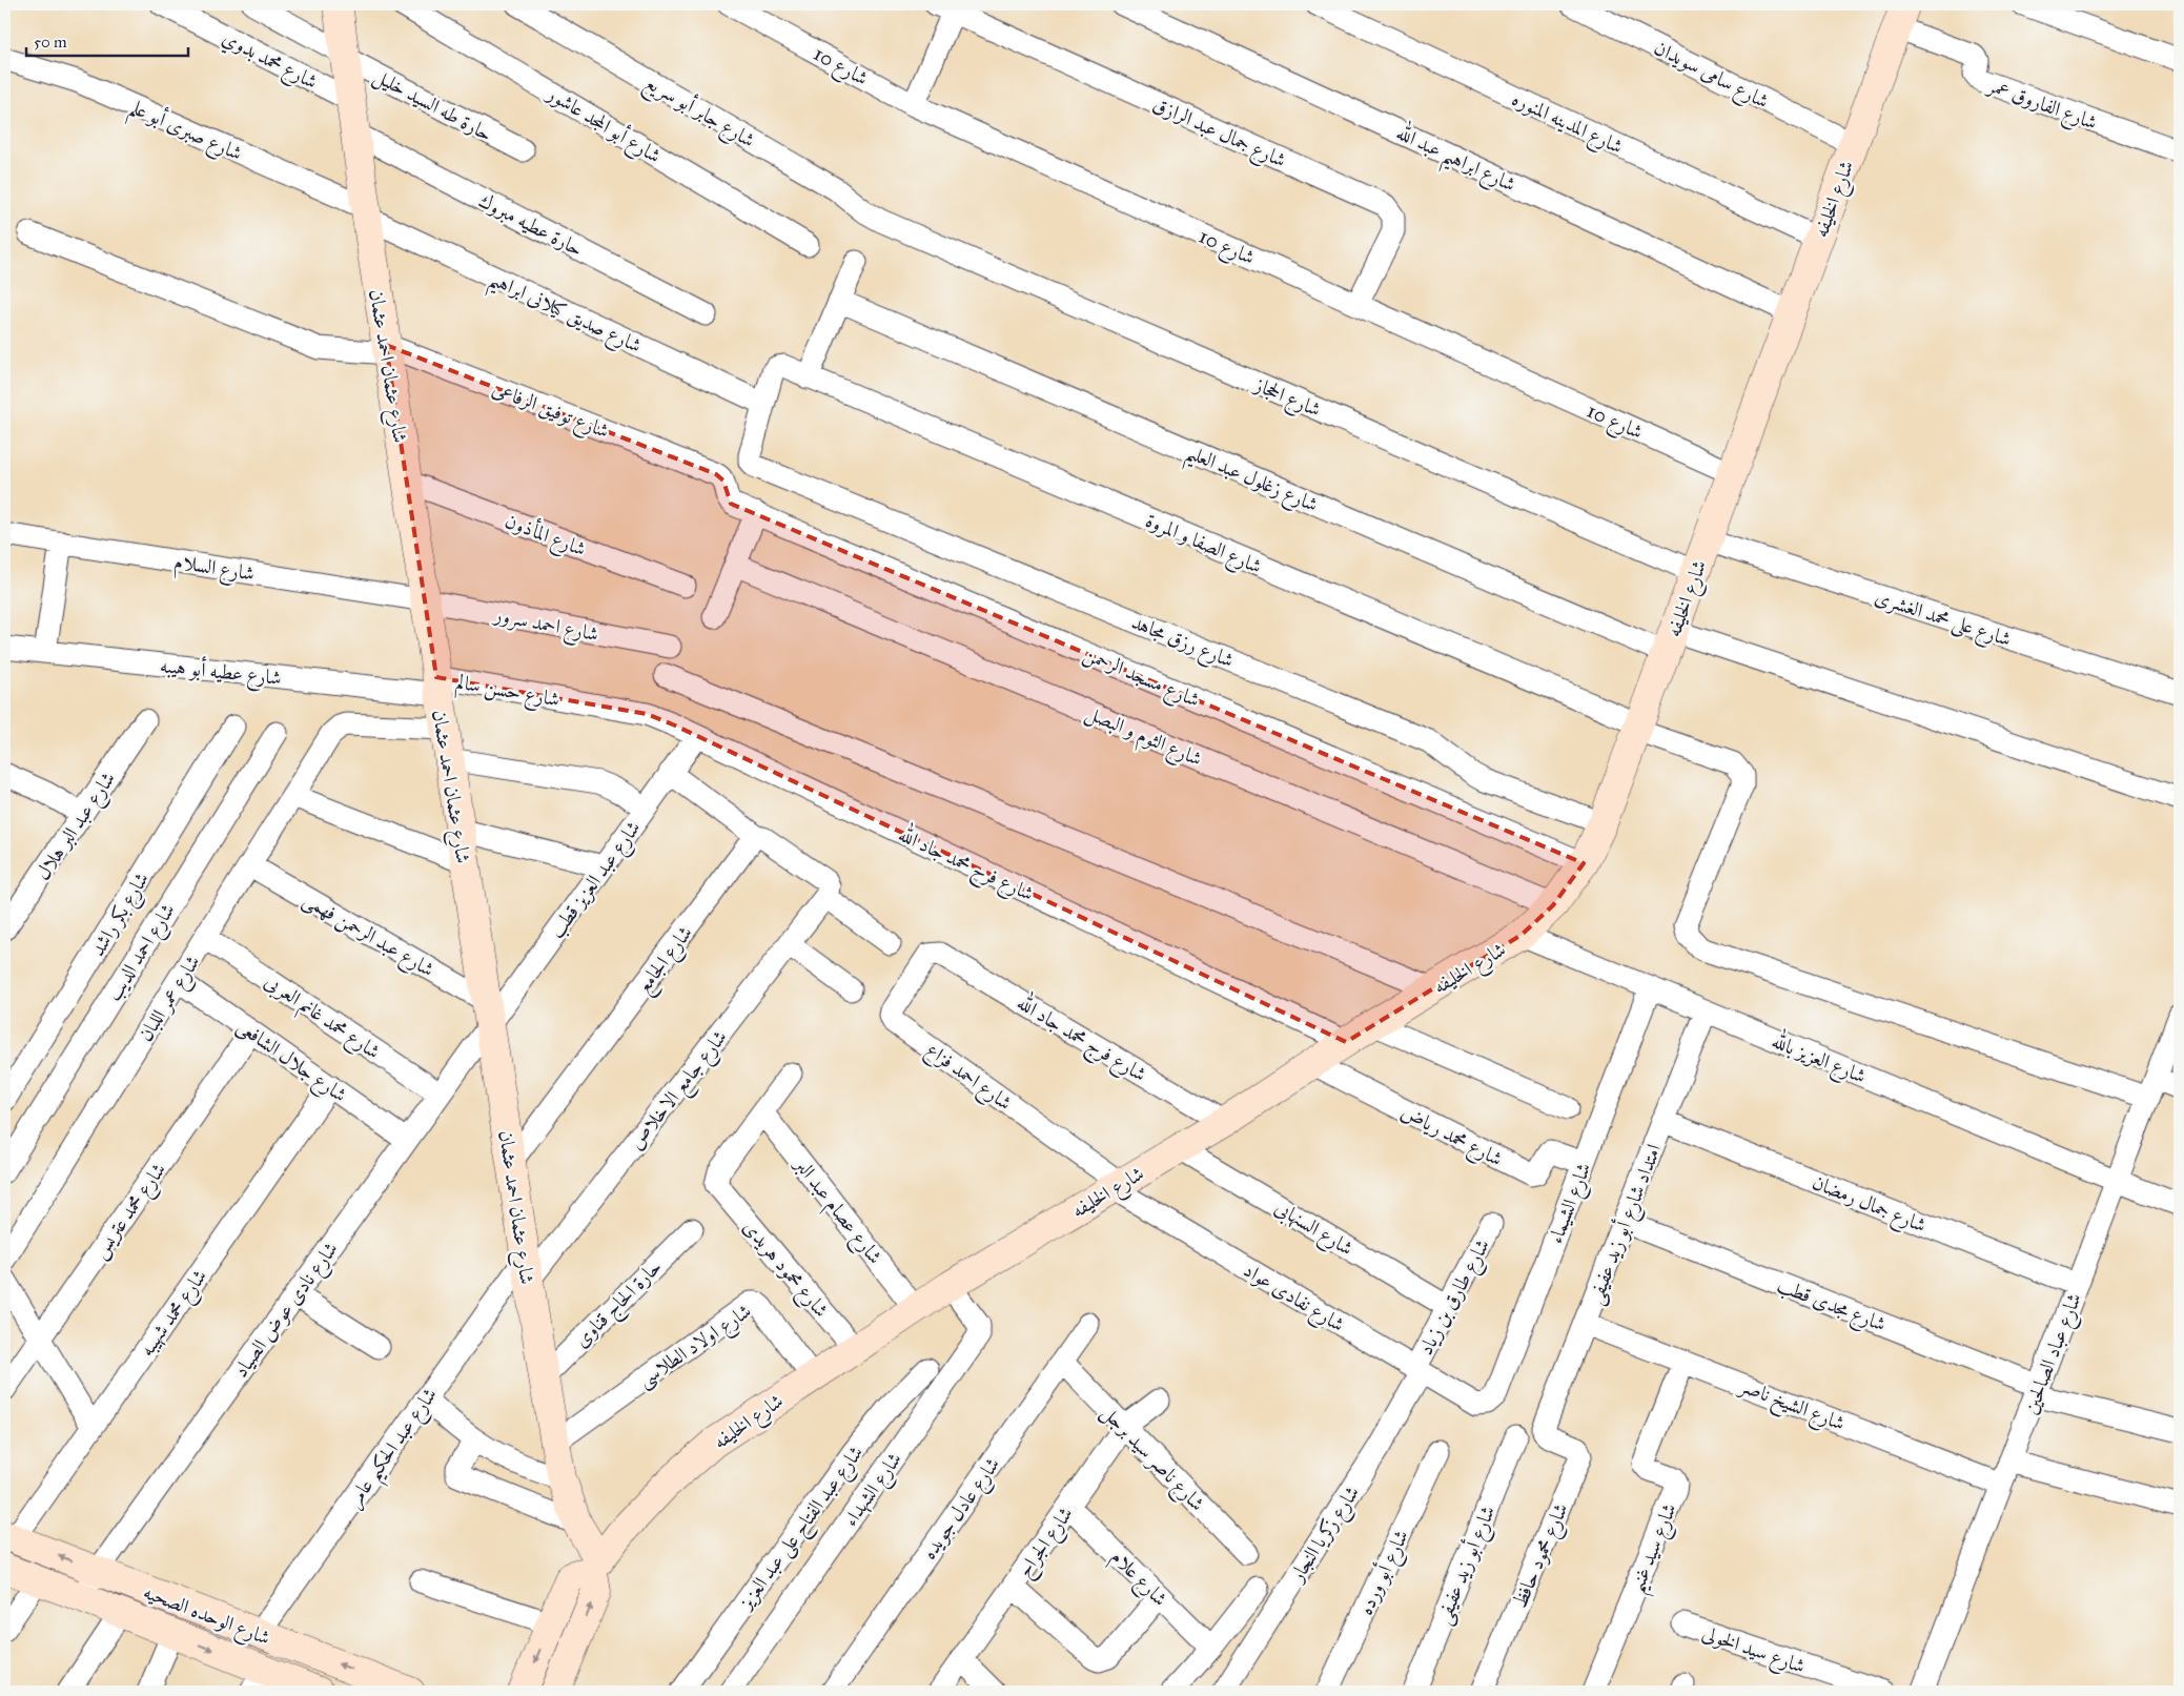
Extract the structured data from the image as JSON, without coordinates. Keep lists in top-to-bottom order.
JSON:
{
  "streets": {
    "main road": ["شارع الخليفه", "شارع عثمان احمد عثمان", "شارع الوحده الصحيه"],
    "street": [
      "شارع محمد بدوي",
      "شارع 10",
      "شارع سامى سويدان",
      "شارع الفاروق عمر",
      "حارة طه السيد خليل",
      "شارع جابر أبو سريع",
      "شارع المدينه المنوره",
      "شارع أبو المجد عاشور",
      "شارع صبرى أبو علم",
      "شارع جمال عبد الرازق",
      "شارع ابراهيم عبد الله",
      "حارة عطيه مبروك",
      "شارع صديق كيلانى ابراهيم",
      "شارع الحجاز",
      "شارع توفيق الرفاعى",
      "شارع زغلول عبد العليم",
      "شارع المأذون",
      "شارع الصفا و المروة",
      "شارع السلام",
      "شارع على محمد الغشرى",
      "شارع احمد سرور",
      "شارع رزق مجاهد",
      "شارع عطيه أبو هيبه",
      "شارع مسجد الرحمن",
      "شارع حسن سالم",
      "شارع الثوم و البصل",
      "شارع عبد البر هلال",
      "شارع فرح محمد جاد الله",
      "شارع عبد العزيز قطب",
      "شارع بكر راشد",
      "شارع عبد الرحمن فهمى",
      "شارع احمد الديب",
      "شارع الجامع",
      "شارع عمر اللبان",
      "شارع محمد غانم العربى",
      "شارع فرج محمد جاد الله",
      "شارع العزيز بالله",
      "شارع جلال الشافعى",
      "شارع احمد فزاع",
      "شارع جامع الاخلاص",
      "شارع محمد رياض",
      "شارع الشيماء",
      "شارع جمال رمضان",
      "شارع محمد عتريس",
      "شارع عصام عبد البر",
      "امتداد شارع أبو زيد عفيفى",
      "شارع السنهابى",
      "شارع محمود هريدى",
      "شارع نفادى عواد",
      "شارع طارق بن زياد",
      "حارة الحاج قناوى",
      "شارع مجدى قطب",
      "شارع نادى عوض الصياد",
      "شارع محمد شهيبه",
      "شارع اولاد الطلاسى",
      "شارع عباد الصالحين",
      "شارع الشيخ ناصر",
      "شارع عبد الحكيم عامر",
      "شارع ناصر سيد برجل",
      "شارع الشهداء",
      "شارع عادل جويده",
      "شارع عبد الفتاح على عبد العزيز",
      "شارع زكريا النجار",
      "شارع الجراح",
      "شارع سيد غنيم",
      "شارع محمود حافظ",
      "شارع أبو زيد عفيفى",
      "شارع أبو ورده",
      "شارع علام",
      "شارع سيد الخولى"
    ]
  },
  "crossings": [
    ["شارع محمد بدوي", "شارع عثمان احمد عثمان"],
    ["شارع 10", "شارع جمال عبد الرازق"],
    ["شارع 10", "شارع الخليفه"],
    ["شارع سامى سويدان", "شارع الخليفه"],
    ["شارع الفاروق عمر", "شارع الخليفه"],
    ["حارة طه السيد خليل", "شارع عثمان احمد عثمان"],
    ["شارع جابر أبو سريع", "شارع الحجاز"],
    ["شارع المدينه المنوره", "شارع الخليفه"],
    ["شارع صبرى أبو علم", "شارع صديق كيلانى ابراهيم"],
    ["شارع صبرى أبو علم", "شارع عثمان احمد عثمان"],
    ["شارع ابراهيم عبد الله", "شارع الخليفه"],
    ["شارع الخليفه", "شارع عثمان احمد عثمان"],
    ["شارع الخليفه", "شارع الحجاز"],
    ["شارع الخليفه", "شارع زغلول عبد العليم"],
    ["شارع الخليفه", "شارع الصفا و المروة"],
    ["شارع الخليفه", "شارع على محمد الغشرى"],
    ["شارع الخليفه", "شارع رزق مجاهد"],
    ["شارع الخليفه", "شارع مسجد الرحمن"],
    ["شارع الخليفه", "شارع الثوم و البصل"],
    ["شارع الخليفه", "شارع فرح محمد جاد الله"],
    ["شارع الخليفه", "شارع فرج محمد جاد الله"],
    ["شارع الخليفه", "شارع العزيز بالله"],
    ["شارع الخليفه", "شارع احمد فزاع"],
    ["شارع الخليفه", "شارع محمد رياض"],
    ["شارع الخليفه", "شارع عصام عبد البر"],
    ["شارع الخليفه", "شارع السنهابى"],
    ["شارع الخليفه", "شارع محمود هريدى"],
    ["شارع الخليفه", "شارع نفادى عواد"],
    ["شارع الخليفه", "شارع اولاد الطلاسى"],
    ["شارع الخليفه", "شارع الشهداء"],
    ["حارة عطيه مبروك", "شارع عثمان احمد عثمان"],
    ["شارع صديق كيلانى ابراهيم", "شارع عثمان احمد عثمان"],
    ["شارع صديق كيلانى ابراهيم", "شارع الصفا و المروة"],
    ["شارع صديق كيلانى ابراهيم", "شارع رزق مجاهد"],
    ["شارع عثمان احمد عثمان", "شارع توفيق الرفاعى"],
    ["شارع عثمان احمد عثمان", "شارع المأذون"],
    ["شارع عثمان احمد عثمان", "شارع السلام"],
    ["شارع عثمان احمد عثمان", "شارع احمد سرور"],
    ["شارع عثمان احمد عثمان", "شارع عطيه أبو هيبه"],
    ["شارع عثمان احمد عثمان", "شارع حسن سالم"],
    ["شارع عثمان احمد عثمان", "شارع عبد العزيز قطب"],
    ["شارع عثمان احمد عثمان", "شارع عبد الرحمن فهمى"],
    ["شارع عثمان احمد عثمان", "شارع الجامع"],
    ["شارع عثمان احمد عثمان", "شارع عمر اللبان"],
    ["شارع عثمان احمد عثمان", "شارع جامع الاخلاص"],
    ["شارع عثمان احمد عثمان", "حارة الحاج قناوى"],
    ["شارع عثمان احمد عثمان", "شارع نادى عوض الصياد"],
    ["شارع عثمان احمد عثمان", "شارع اولاد الطلاسى"],
    ["شارع عثمان احمد عثمان", "شارع عبد الحكيم عامر"],
    ["شارع توفيق الرفاعى", "شارع مسجد الرحمن"],
    ["شارع الصفا و المروة", "شارع رزق مجاهد"],
    ["شارع الصفا و المروة", "شارع عباد الصالحين"],
    ["شارع السلام", "شارع احمد سرور"],
    ["شارع عطيه أبو هيبه", "شارع حسن سالم"],
    ["شارع حسن سالم", "شارع فرح محمد جاد الله"],
    ["شارع فرح محمد جاد الله", "شارع عبد العزيز قطب"],
    ["شارع عبد العزيز قطب", "شارع عبد الرحمن فهمى"],
    ["شارع عبد العزيز قطب", "شارع نادى عوض الصياد"],
    ["شارع عبد الرحمن فهمى", "شارع عمر اللبان"],
    ["شارع عبد الرحمن فهمى", "شارع نادى عوض الصياد"],
    ["شارع عمر اللبان", "شارع محمد غانم العربى"],
    ["شارع عمر اللبان", "شارع جلال الشافعى"],
    ["شارع محمد غانم العربى", "شارع نادى عوض الصياد"],
    ["شارع فرج محمد جاد الله", "شارع احمد فزاع"],
    ["شارع العزيز بالله", "شارع الشيماء"],
    ["شارع العزيز بالله", "امتداد شارع أبو زيد عفيفى"],
    ["شارع العزيز بالله", "شارع عباد الصالحين"],
    ["شارع جلال الشافعى", "شارع محمد عتريس"],
    ["شارع جلال الشافعى", "شارع نادى عوض الصياد"],
    ["شارع جلال الشافعى", "شارع محمد شهيبه"],
    ["شارع احمد فزاع", "شارع نفادى عواد"],
    ["شارع جامع الاخلاص", "شارع عبد الحكيم عامر"],
    ["شارع محمد رياض", "شارع الشيماء"],
    ["شارع الشيماء", "شارع نفادى عواد"],
    ["شارع جمال رمضان", "امتداد شارع أبو زيد عفيفى"],
    ["شارع جمال رمضان", "شارع عباد الصالحين"],
    ["شارع عصام عبد البر", "شارع محمود هريدى"],
    ["امتداد شارع أبو زيد عفيفى", "شارع مجدى قطب"],
    ["امتداد شارع أبو زيد عفيفى", "شارع الشيخ ناصر"],
    ["امتداد شارع أبو زيد عفيفى", "شارع محمود حافظ"],
    ["شارع السنهابى", "شارع طارق بن زياد"],
    ["شارع نفادى عواد", "شارع طارق بن زياد"],
    ["شارع نفادى عواد", "شارع زكريا النجار"],
    ["شارع طارق بن زياد", "شارع زكريا النجار"],
    ["شارع مجدى قطب", "شارع عباد الصالحين"],
    ["شارع نادى عوض الصياد", "شارع الوحده الصحيه"],
    ["شارع محمد شهيبه", "شارع الوحده الصحيه"],
    ["شارع عباد الصالحين", "شارع الشيخ ناصر"],
    ["شارع الشيخ ناصر", "شارع سيد غنيم"],
    ["شارع عبد الحكيم عامر", "شارع الوحده الصحيه"],
    ["شارع ناصر سيد برجل", "شارع عادل جويده"],
    ["شارع ناصر سيد برجل", "شارع الجراح"],
    ["شارع الجراح", "شارع علام"]
  ],
  "scale_bar": "50 m"
}
